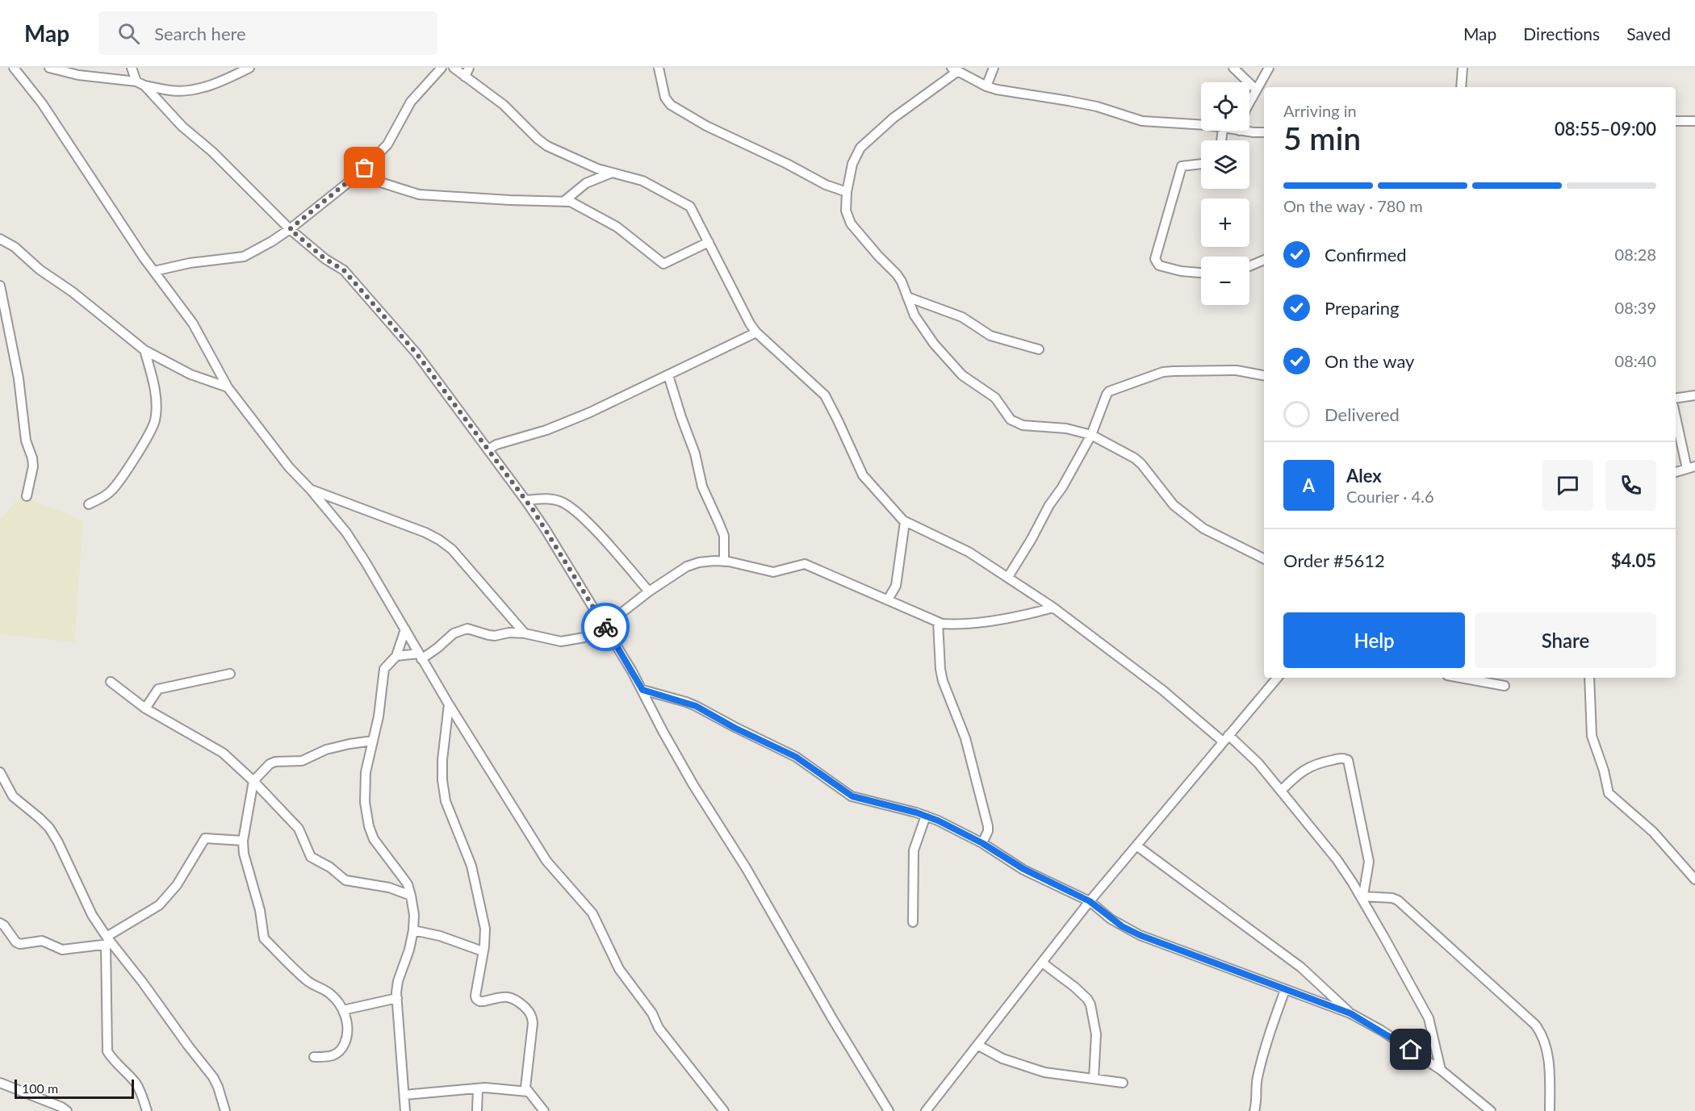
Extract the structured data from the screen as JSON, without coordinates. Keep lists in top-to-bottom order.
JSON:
{
  "scale_bar": "100 m",
  "page": {
    "header": "Map",
    "search": "Search here",
    "nav": ["Map", "Directions", "Saved"],
    "map_buttons": ["+", "−"],
    "heading": ["5 min", "Arriving in", "08:55–09:00"],
    "panel": [
      "Alex",
      "Courier · 4.6",
      "Order #5612",
      "$4.05"
    ],
    "bar": "On the way · 780 m",
    "list": [
      ["Confirmed", "08:28"],
      ["Preparing", "08:39"],
      ["On the way", "08:40"],
      "Delivered"
    ],
    "round": "A",
    "buttons": ["Help", "Share"],
    "scale": "100 m"
  }
}
